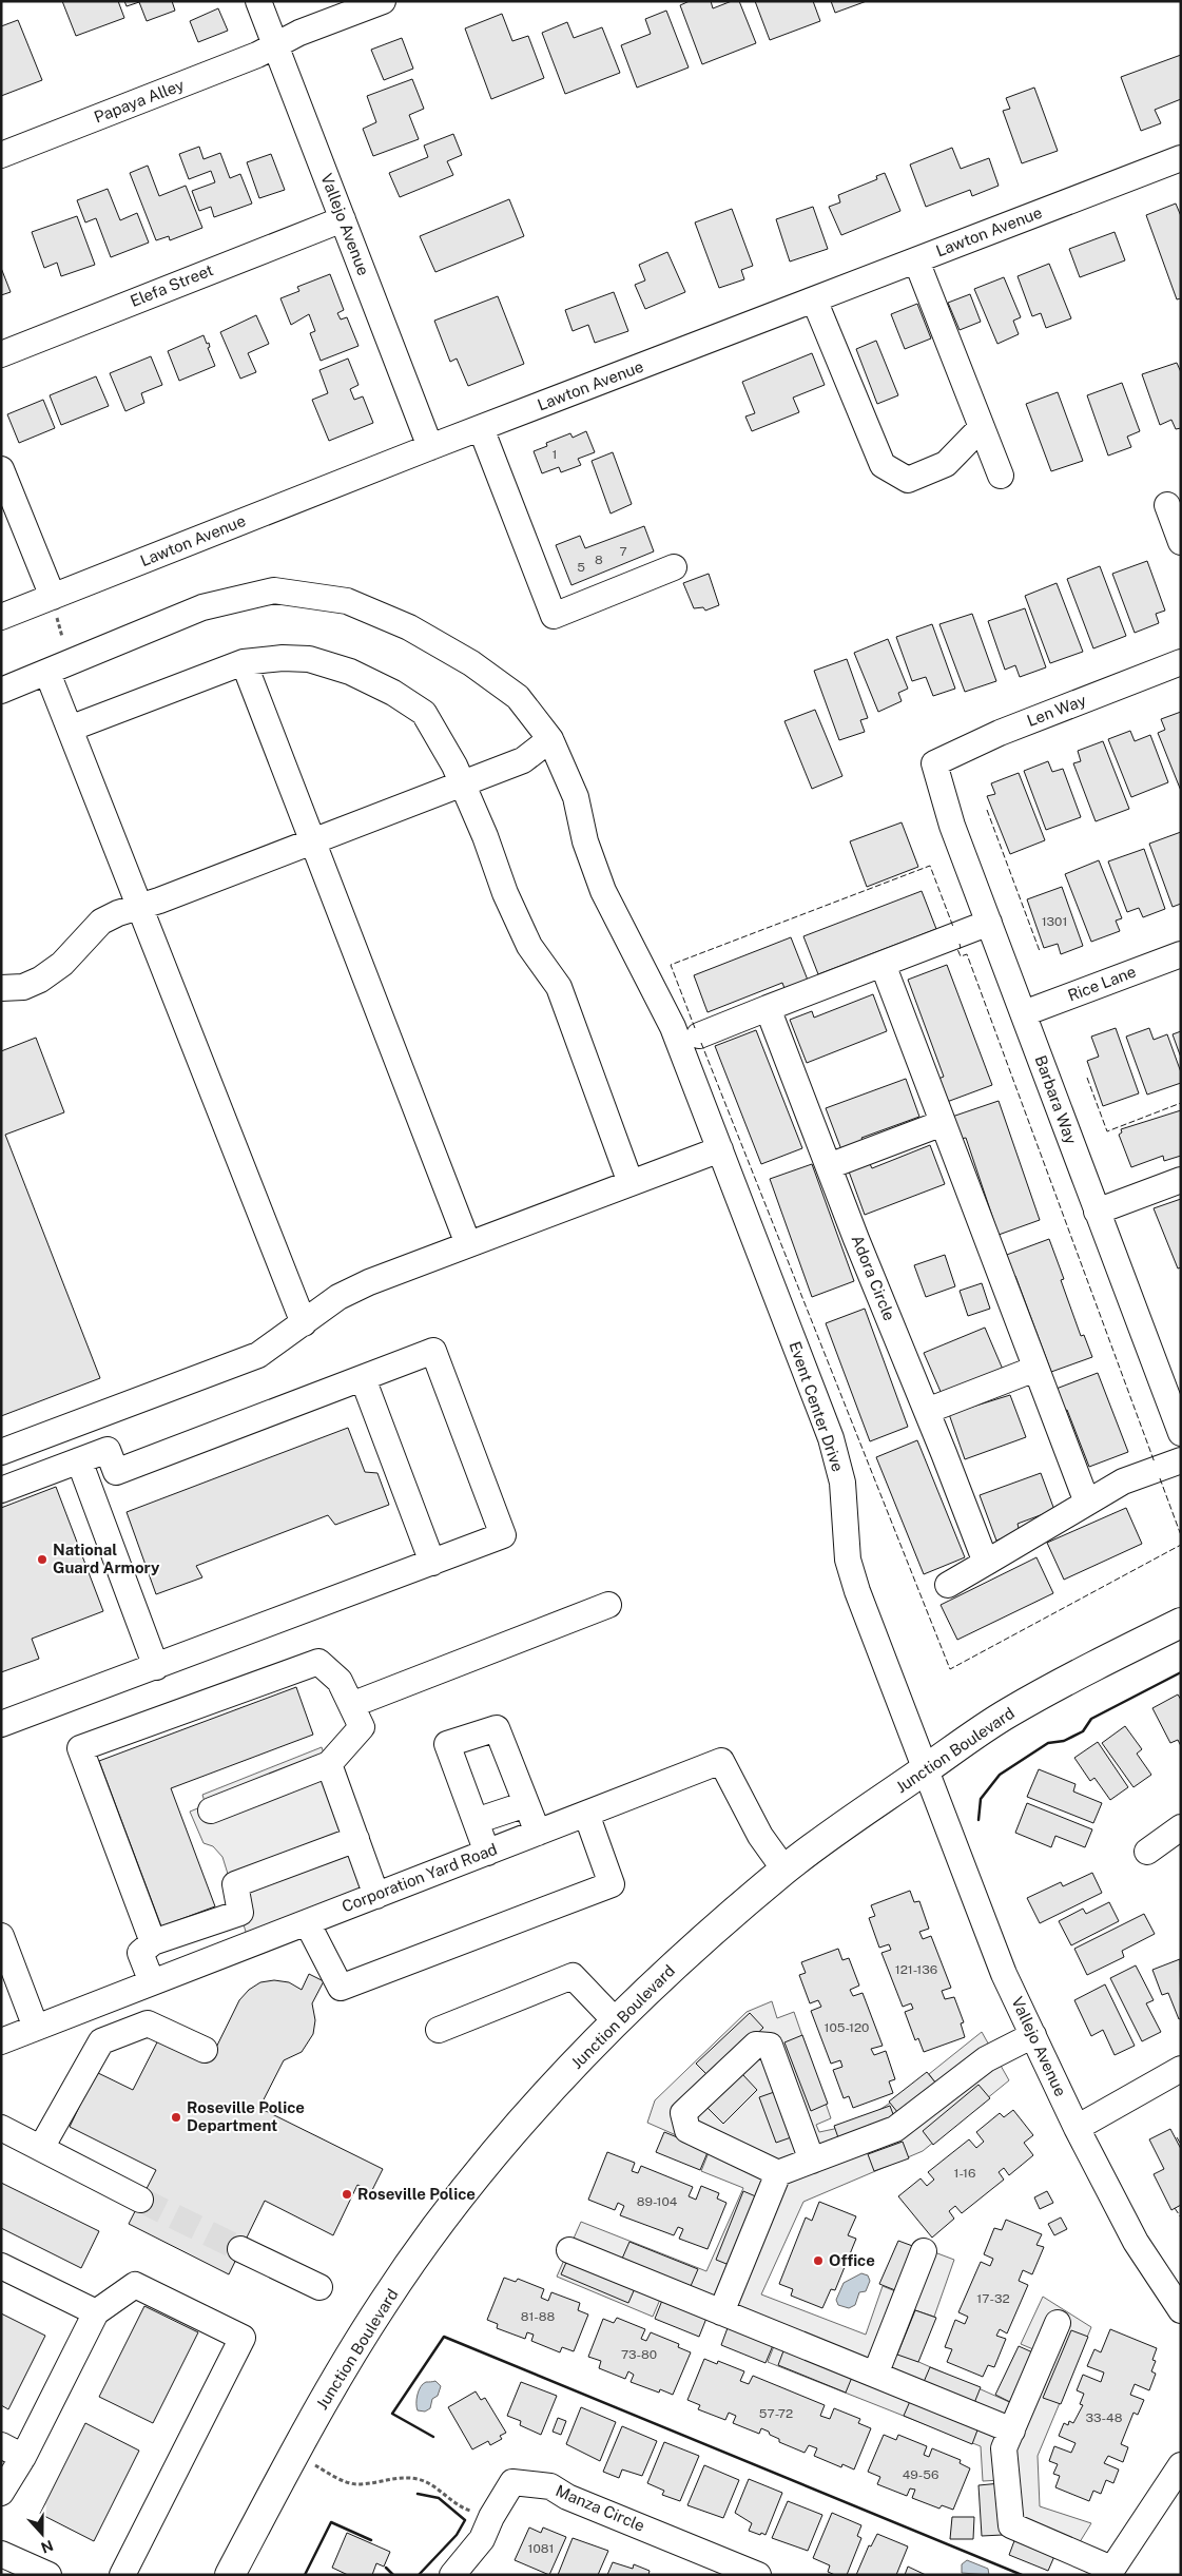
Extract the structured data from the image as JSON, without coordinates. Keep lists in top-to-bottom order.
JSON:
{
  "streets": {
    "main road": ["Junction Boulevard"],
    "street": [
      "Papaya Alley",
      "Vallejo Avenue",
      "Lawton Avenue",
      "Elefa Street",
      "Len Way",
      "Rice Lane",
      "Barbara Way",
      "Adora Circle",
      "Event Center Drive",
      "Corporation Yard Road",
      "Manza Circle"
    ]
  },
  "crossings": [
    ["Papaya Alley", "Vallejo Avenue"],
    ["Vallejo Avenue", "Lawton Avenue"],
    ["Vallejo Avenue", "Elefa Street"],
    ["Vallejo Avenue", "Event Center Drive"],
    ["Vallejo Avenue", "Junction Boulevard"],
    ["Len Way", "Barbara Way"],
    ["Rice Lane", "Barbara Way"],
    ["Event Center Drive", "Junction Boulevard"],
    ["Junction Boulevard", "Corporation Yard Road"]
  ],
  "places": [
    "National Guard Armory",
    "Roseville Police Department",
    "Roseville Police",
    "Office"
  ],
  "house_numbers": [
    "1",
    "7",
    "8",
    "5",
    "1301",
    "121-136",
    "105-120",
    "1-16",
    "89-104",
    "17-32",
    "81-88",
    "73-80",
    "57-72",
    "33-48",
    "49-56",
    "1081"
  ],
  "north": "bottom"
}
